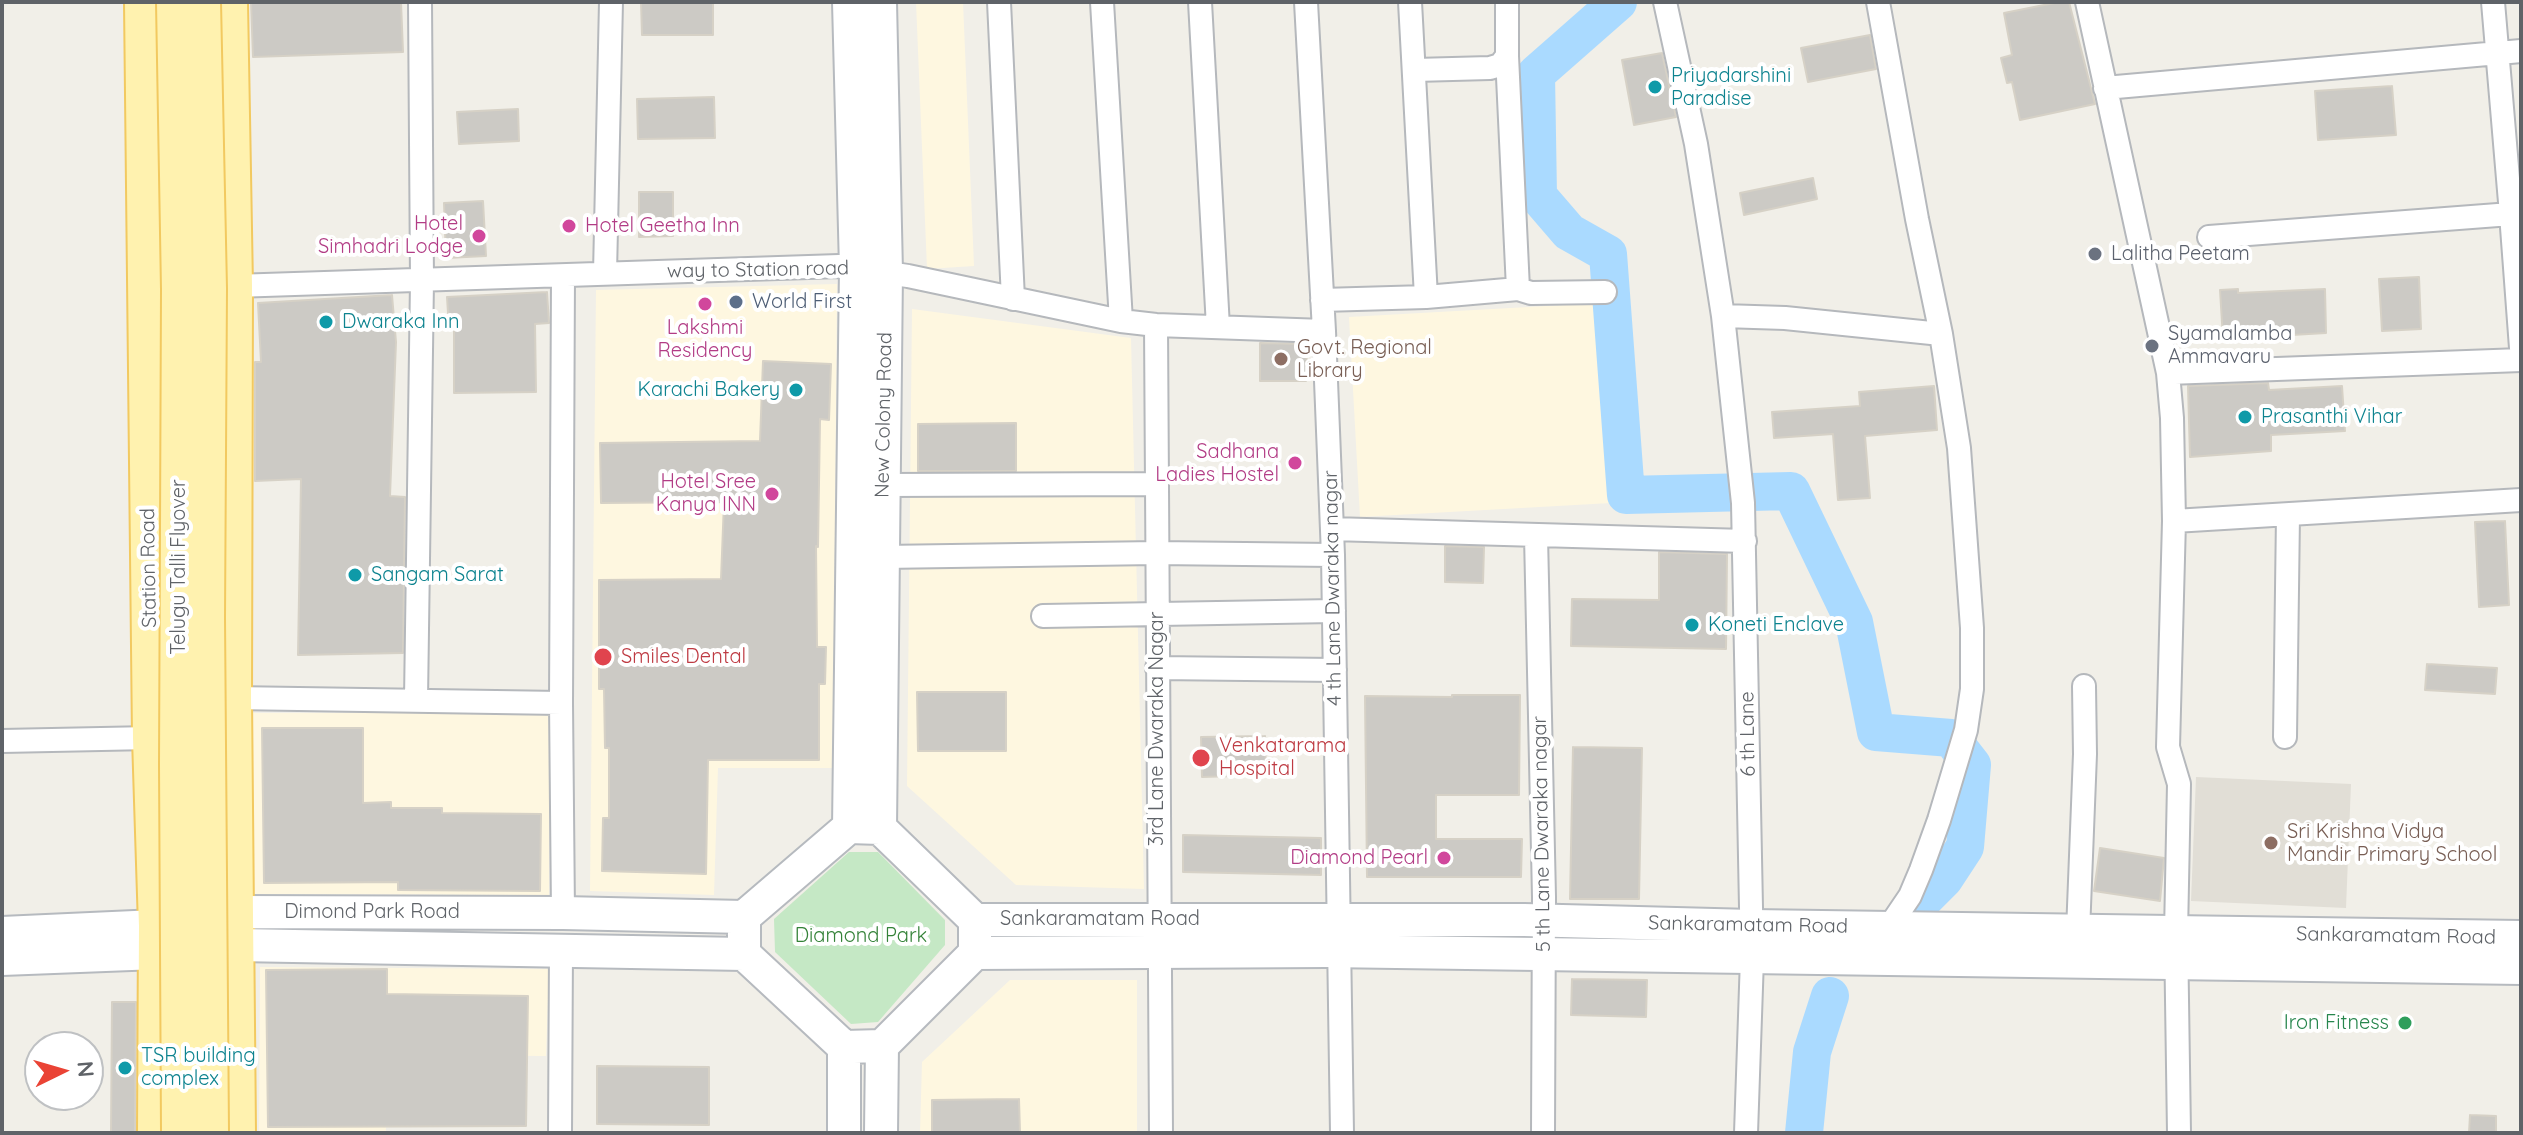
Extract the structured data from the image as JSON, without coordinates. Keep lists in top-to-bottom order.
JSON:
{
  "streets": {
    "main road": [
      "New Colony Road",
      "Telugu Talli Flyover",
      "Station Road",
      "Dimond Park Road",
      "Sankaramatam Road"
    ],
    "street": [
      "way to Station road",
      "4 th Lane Dwaraka nagar",
      "3rd Lane Dwaraka Nagar",
      "6 th Lane",
      "5 th Lane Dwaraka nagar"
    ]
  },
  "crossings": [
    ["way to Station road", "New Colony Road"],
    ["way to Station road", "4 th Lane Dwaraka nagar"],
    ["way to Station road", "3rd Lane Dwaraka Nagar"],
    ["New Colony Road", "Dimond Park Road"],
    ["New Colony Road", "Sankaramatam Road"],
    ["Station Road", "Dimond Park Road"],
    ["4 th Lane Dwaraka nagar", "Sankaramatam Road"],
    ["3rd Lane Dwaraka Nagar", "Sankaramatam Road"],
    ["6 th Lane", "Sankaramatam Road"],
    ["5 th Lane Dwaraka nagar", "Sankaramatam Road"],
    ["Dimond Park Road", "Sankaramatam Road"]
  ],
  "parks": ["Diamond Park"],
  "places": [
    "Priyadarshini Paradise",
    "Hotel Geetha Inn",
    "Hotel Simhadri Lodge",
    "Lalitha Peetam",
    "World First",
    "Lakshmi Residency",
    "Dwaraka Inn",
    "Syamalamba Ammavaru",
    "Govt. Regional Library",
    "Karachi Bakery",
    "Prasanthi Vihar",
    "Sadhana Ladies Hostel",
    "Hotel Sree Kanya INN",
    "Sangam Sarat",
    "Koneti Enclave",
    "Smiles Dental",
    "Venkatarama Hospital",
    "Sri Krishna Vidya Mandir Primary School",
    "Diamond Pearl",
    "Iron Fitness",
    "TSR building complex"
  ],
  "north": "right"
}
